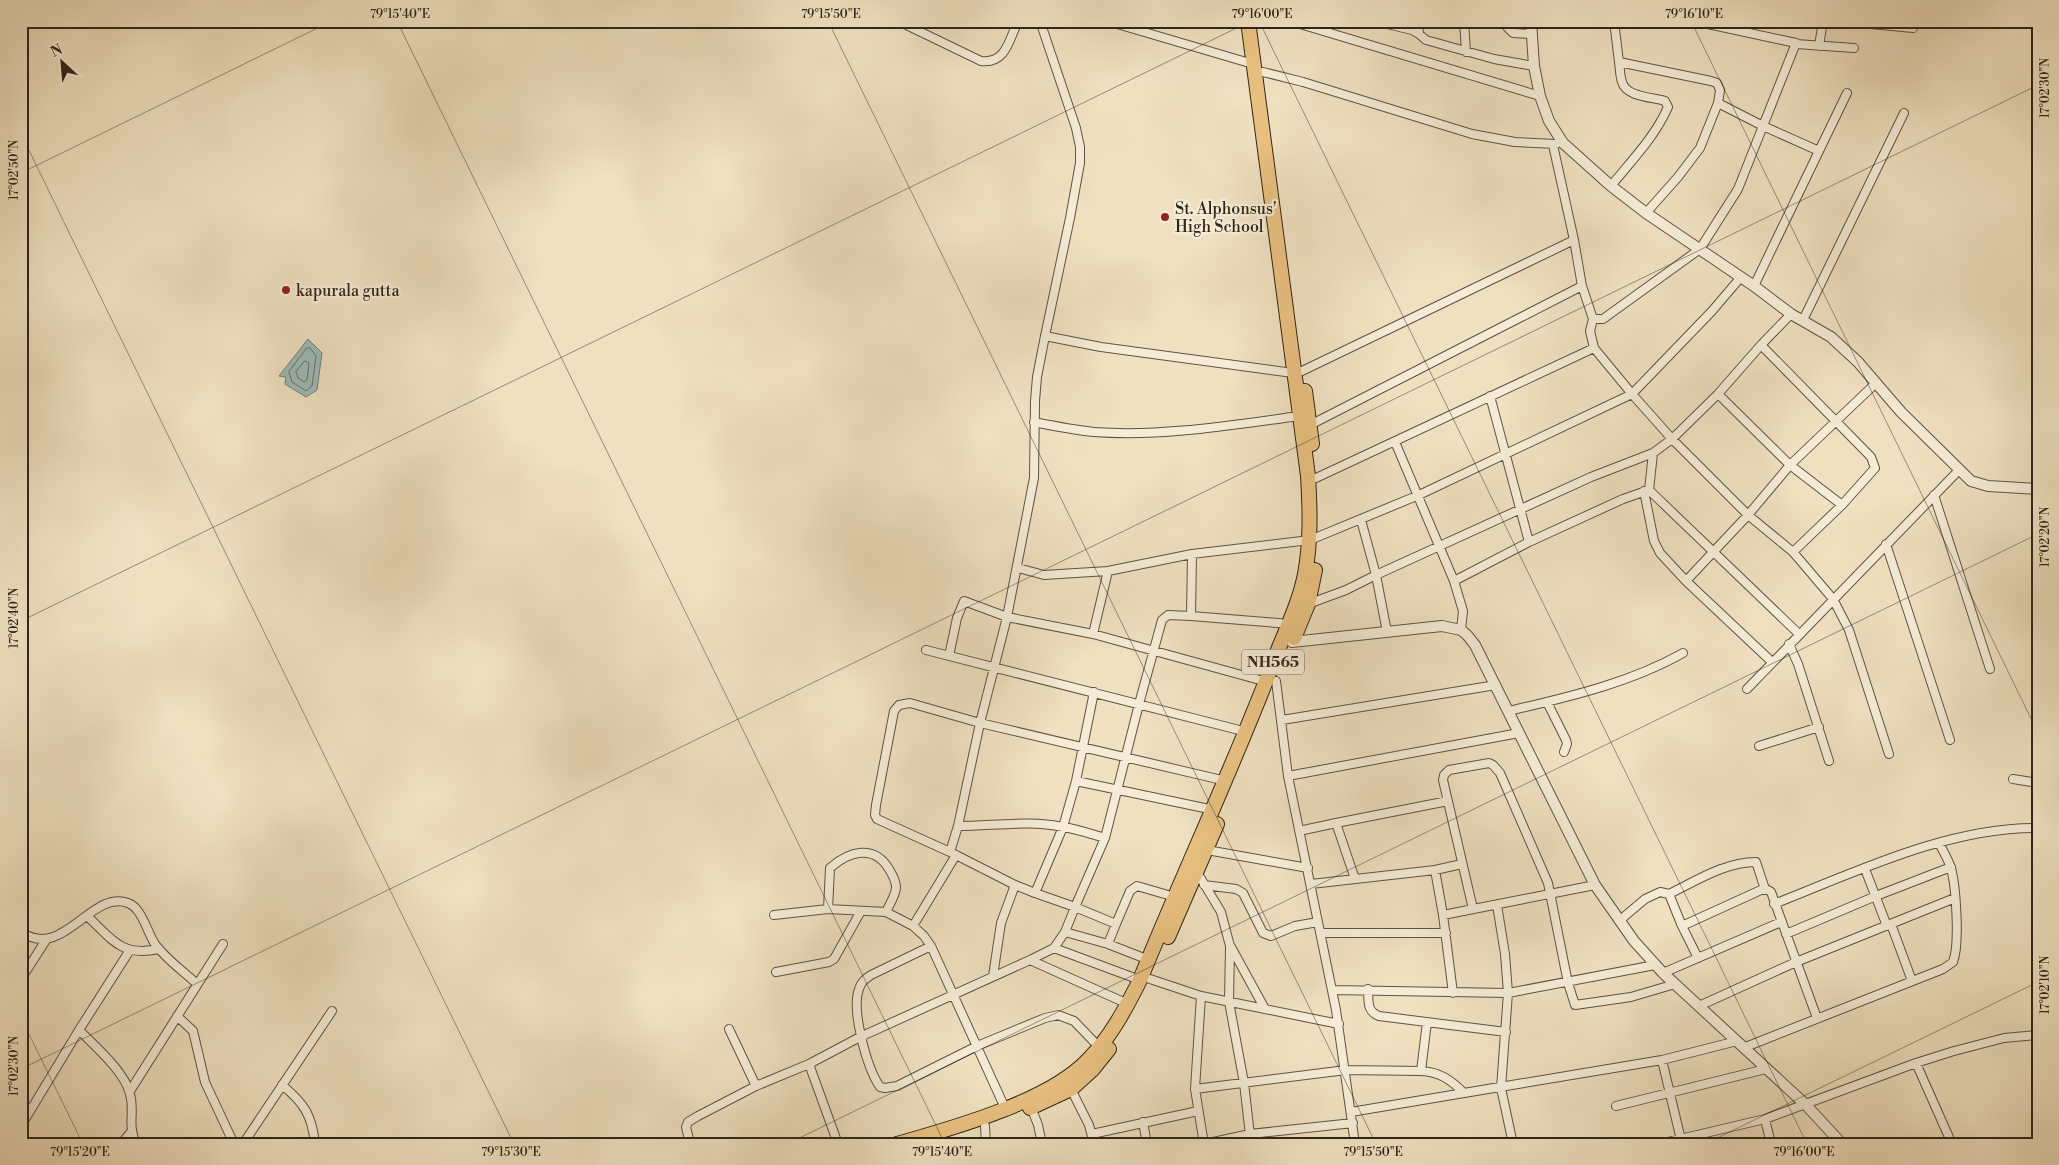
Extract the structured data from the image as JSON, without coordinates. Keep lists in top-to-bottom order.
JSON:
{
  "streets": {
    "highway": ["NH565"]
  },
  "places": ["St. Alphonsus' High School", "kapurala gutta"],
  "north": "top left",
  "coordinates": [
    "79°15'40\"E",
    "79°15'50\"E",
    "79°16'00\"E",
    "79°16'10\"E",
    "17°02'30\"N",
    "17°02'50\"N",
    "17°02'20\"N",
    "17°02'40\"N",
    "17°02'10\"N",
    "79°15'20\"E",
    "79°15'30\"E"
  ]
}
